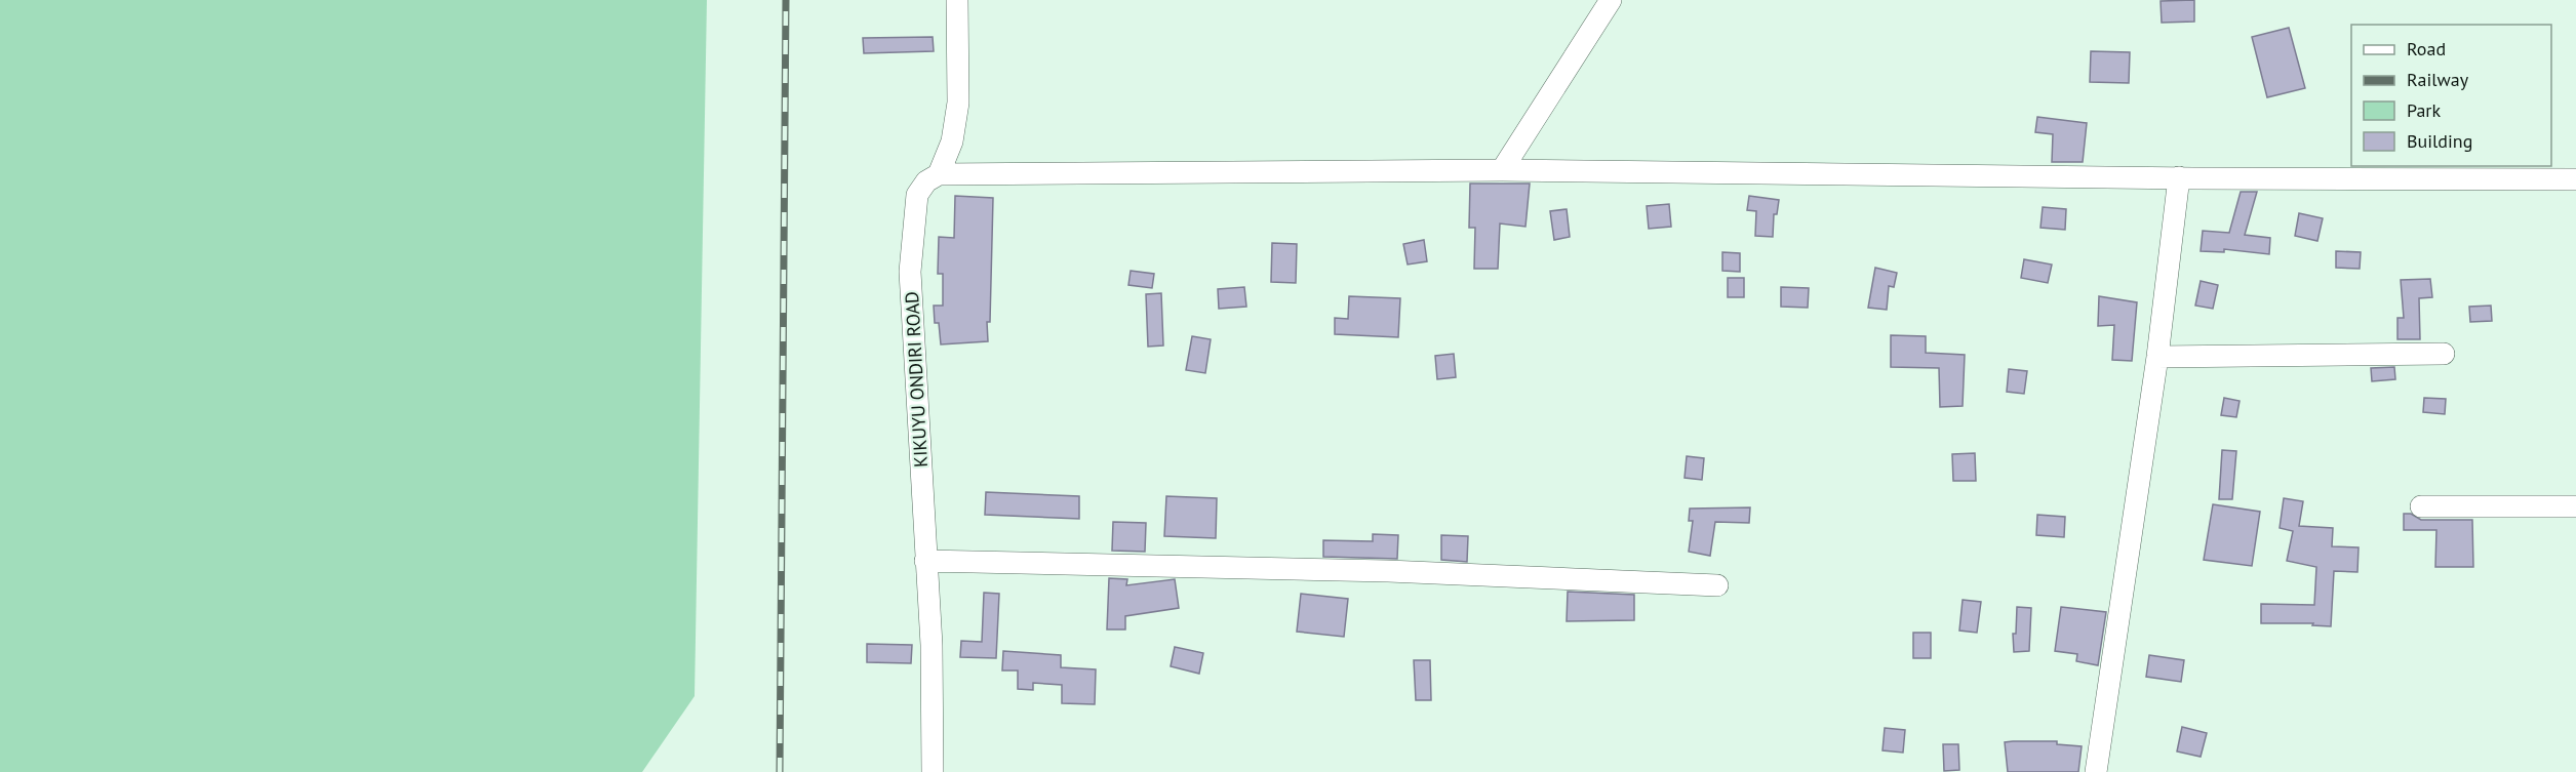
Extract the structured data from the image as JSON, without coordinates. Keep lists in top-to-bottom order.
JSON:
{
  "streets": {
    "street": ["KIKUYU ONDIRI ROAD"]
  },
  "legend": [
    "Road",
    "Railway",
    "Park",
    "Building"
  ]
}
